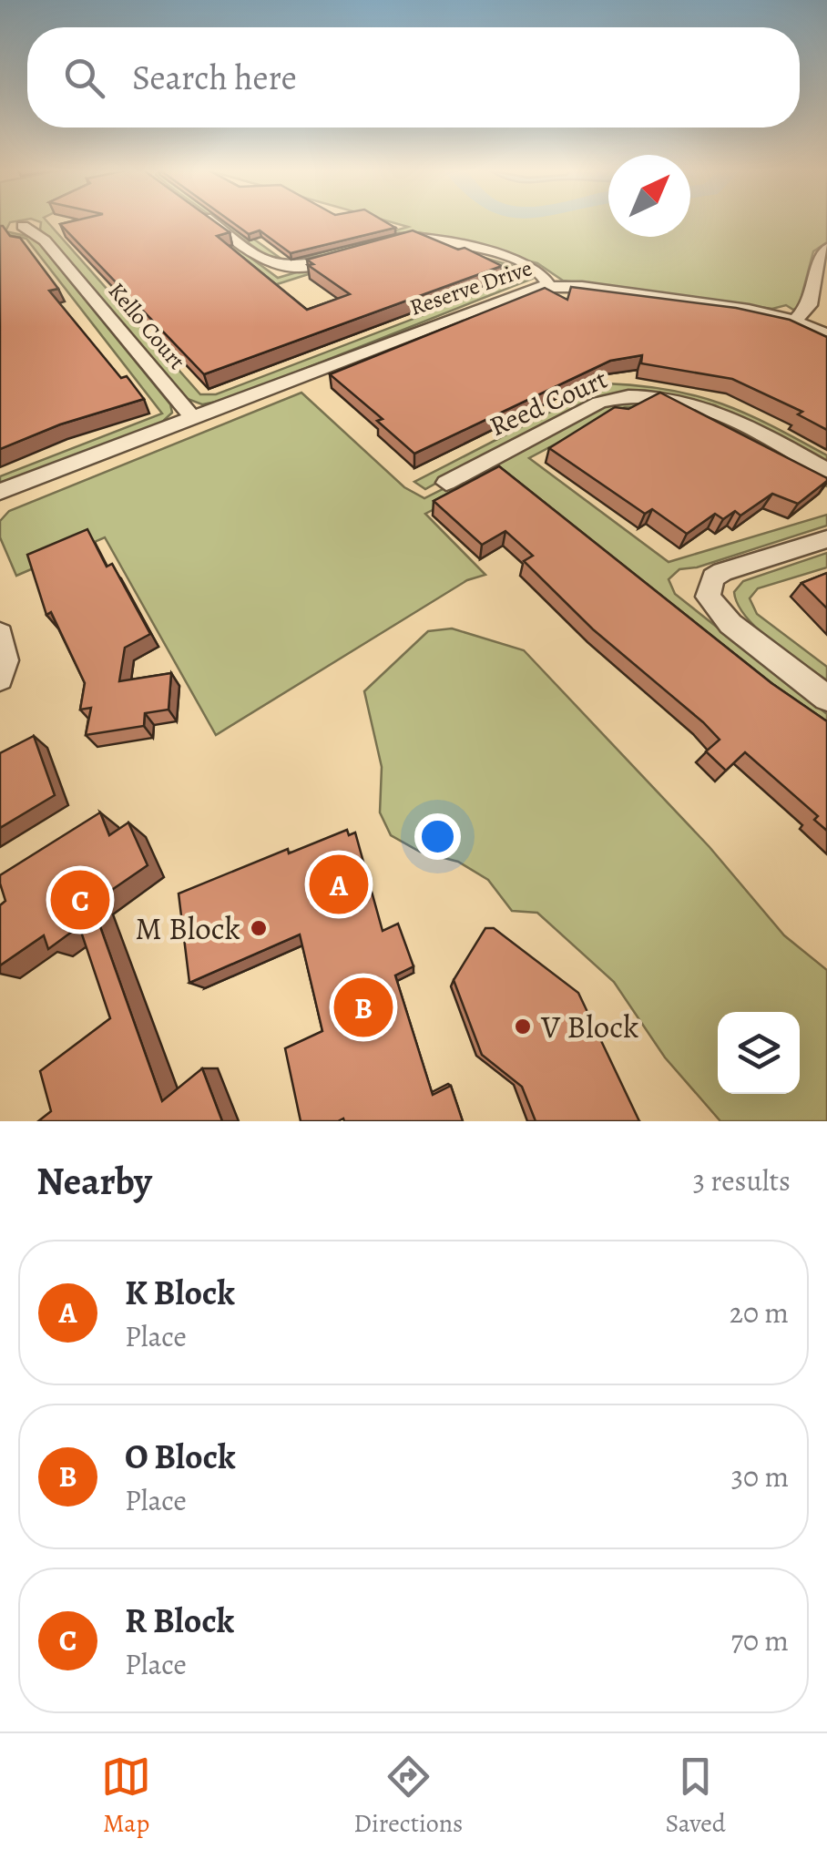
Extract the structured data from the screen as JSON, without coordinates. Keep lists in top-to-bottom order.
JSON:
{
  "streets": {
    "street": ["Reserve Drive", "Kello Court", "Reed Court"]
  },
  "crossings": [
    ["Reserve Drive", "Kello Court"]
  ],
  "places": ["M Block", "V Block"],
  "north": "top right",
  "page": {
    "search": "Search here",
    "pins": ["A", "C", "B"],
    "heading": ["Nearby", "3 results"],
    "list": [
      {
        "mark": "A",
        "name": "K Block",
        "note": "Place",
        "value": "20 m"
      },
      {
        "mark": "B",
        "name": "O Block",
        "note": "Place",
        "value": "30 m"
      },
      {
        "mark": "C",
        "name": "R Block",
        "note": "Place",
        "value": "70 m"
      }
    ],
    "nav": ["Map", "Directions", "Saved"]
  }
}
